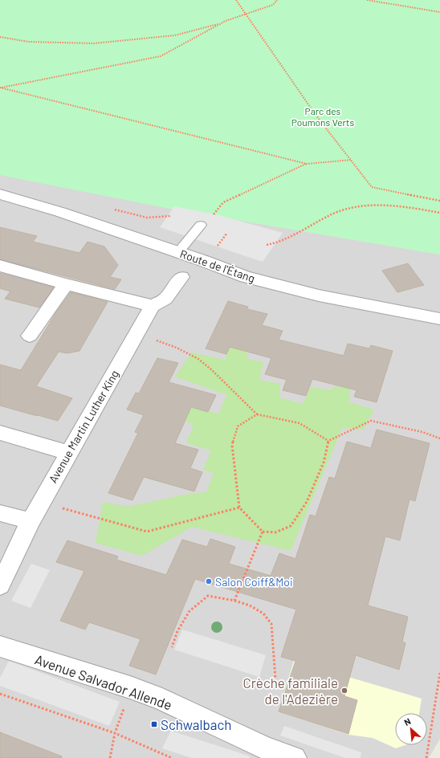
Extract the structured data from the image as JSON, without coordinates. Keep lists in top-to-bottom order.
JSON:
{
  "streets": {
    "street": ["Route de l'Étang", "Avenue Martin Luther King", "Avenue Salvador Allende"]
  },
  "parks": ["Parc des Poumons Verts"],
  "places": {
    "other": ["Salon Coiff&Moi", "Crèche familiale de l'Adezière"],
    "transit": ["Schwalbach"]
  },
  "north": "top left"
}
